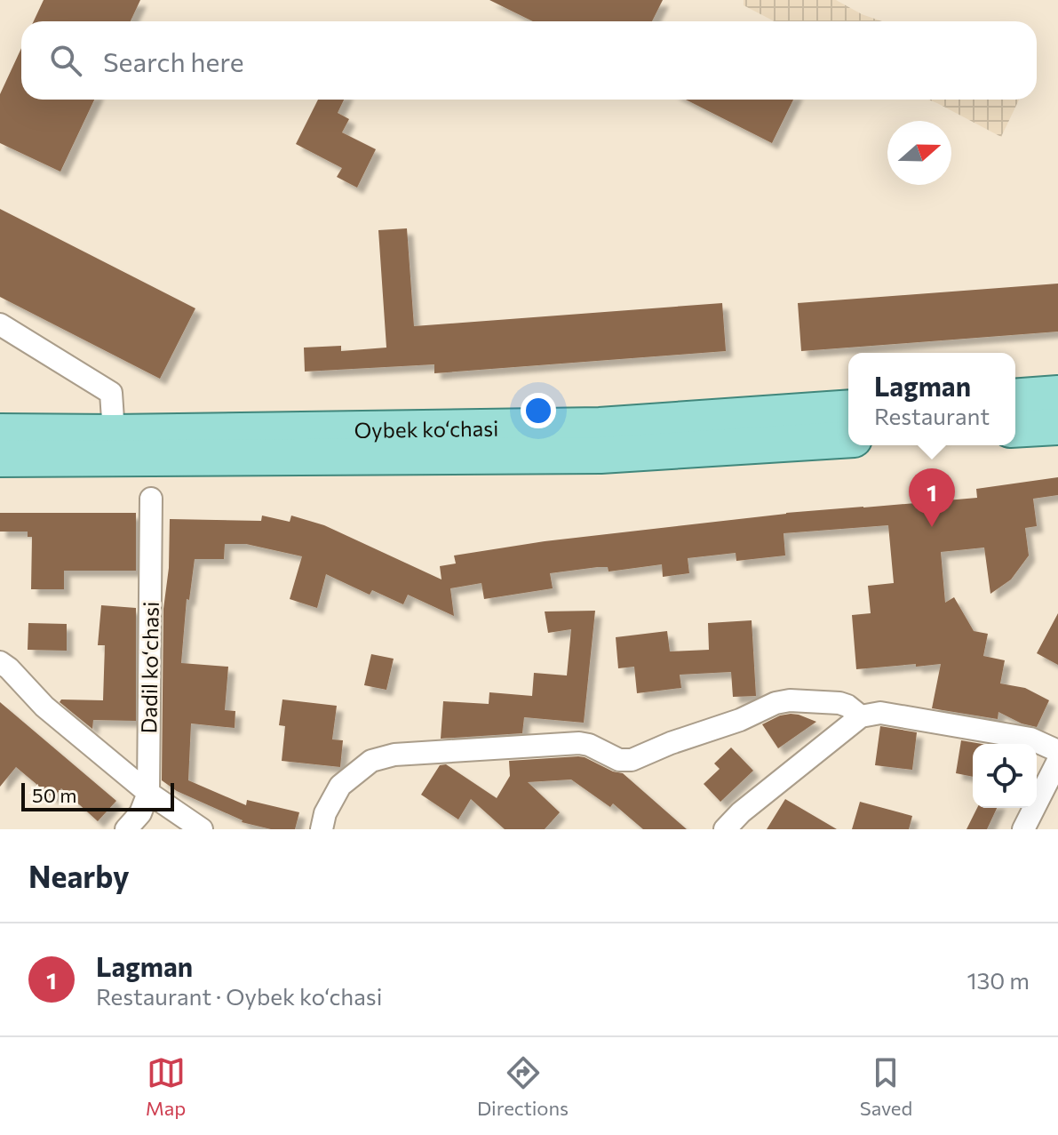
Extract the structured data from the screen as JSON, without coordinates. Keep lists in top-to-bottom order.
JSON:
{
  "streets": {
    "main road": ["Oybek ko‘chasi"],
    "street": ["Dadil koʻchasi"]
  },
  "scale_bar": "50 m",
  "north": "right",
  "page": {
    "search": "Search here",
    "popup": ["Lagman", "Restaurant"],
    "pins": "1",
    "scale": "50 m",
    "heading": "Nearby",
    "list": [
      {
        "mark": "1",
        "name": "Lagman",
        "note": "Restaurant · Oybek ko‘chasi",
        "value": "130 m"
      }
    ],
    "nav": ["Map", "Directions", "Saved"]
  }
}
